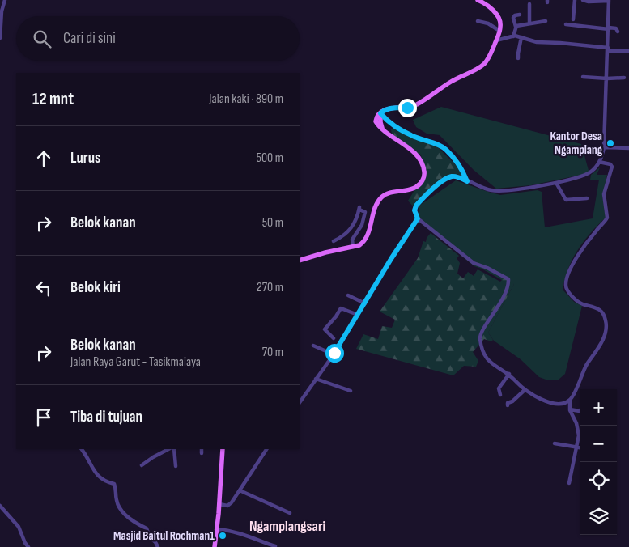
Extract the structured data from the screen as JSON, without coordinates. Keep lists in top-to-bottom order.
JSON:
{
  "districts": ["Ngamplangsari"],
  "places": ["Kantor Desa Ngamplang", "Masjid Baitul Rochman1"],
  "page": {
    "search": "Cari di sini",
    "heading": ["12 mnt", "Jalan kaki · 890 m"],
    "list": [
      ["Lurus", "500 m"],
      ["Belok kanan", "50 m"],
      ["Belok kiri", "270 m"],
      ["Belok kanan", "Jalan Raya Garut - Tasikmalaya", "70 m"],
      "Tiba di tujuan"
    ],
    "map_buttons": ["+", "−"]
  }
}
